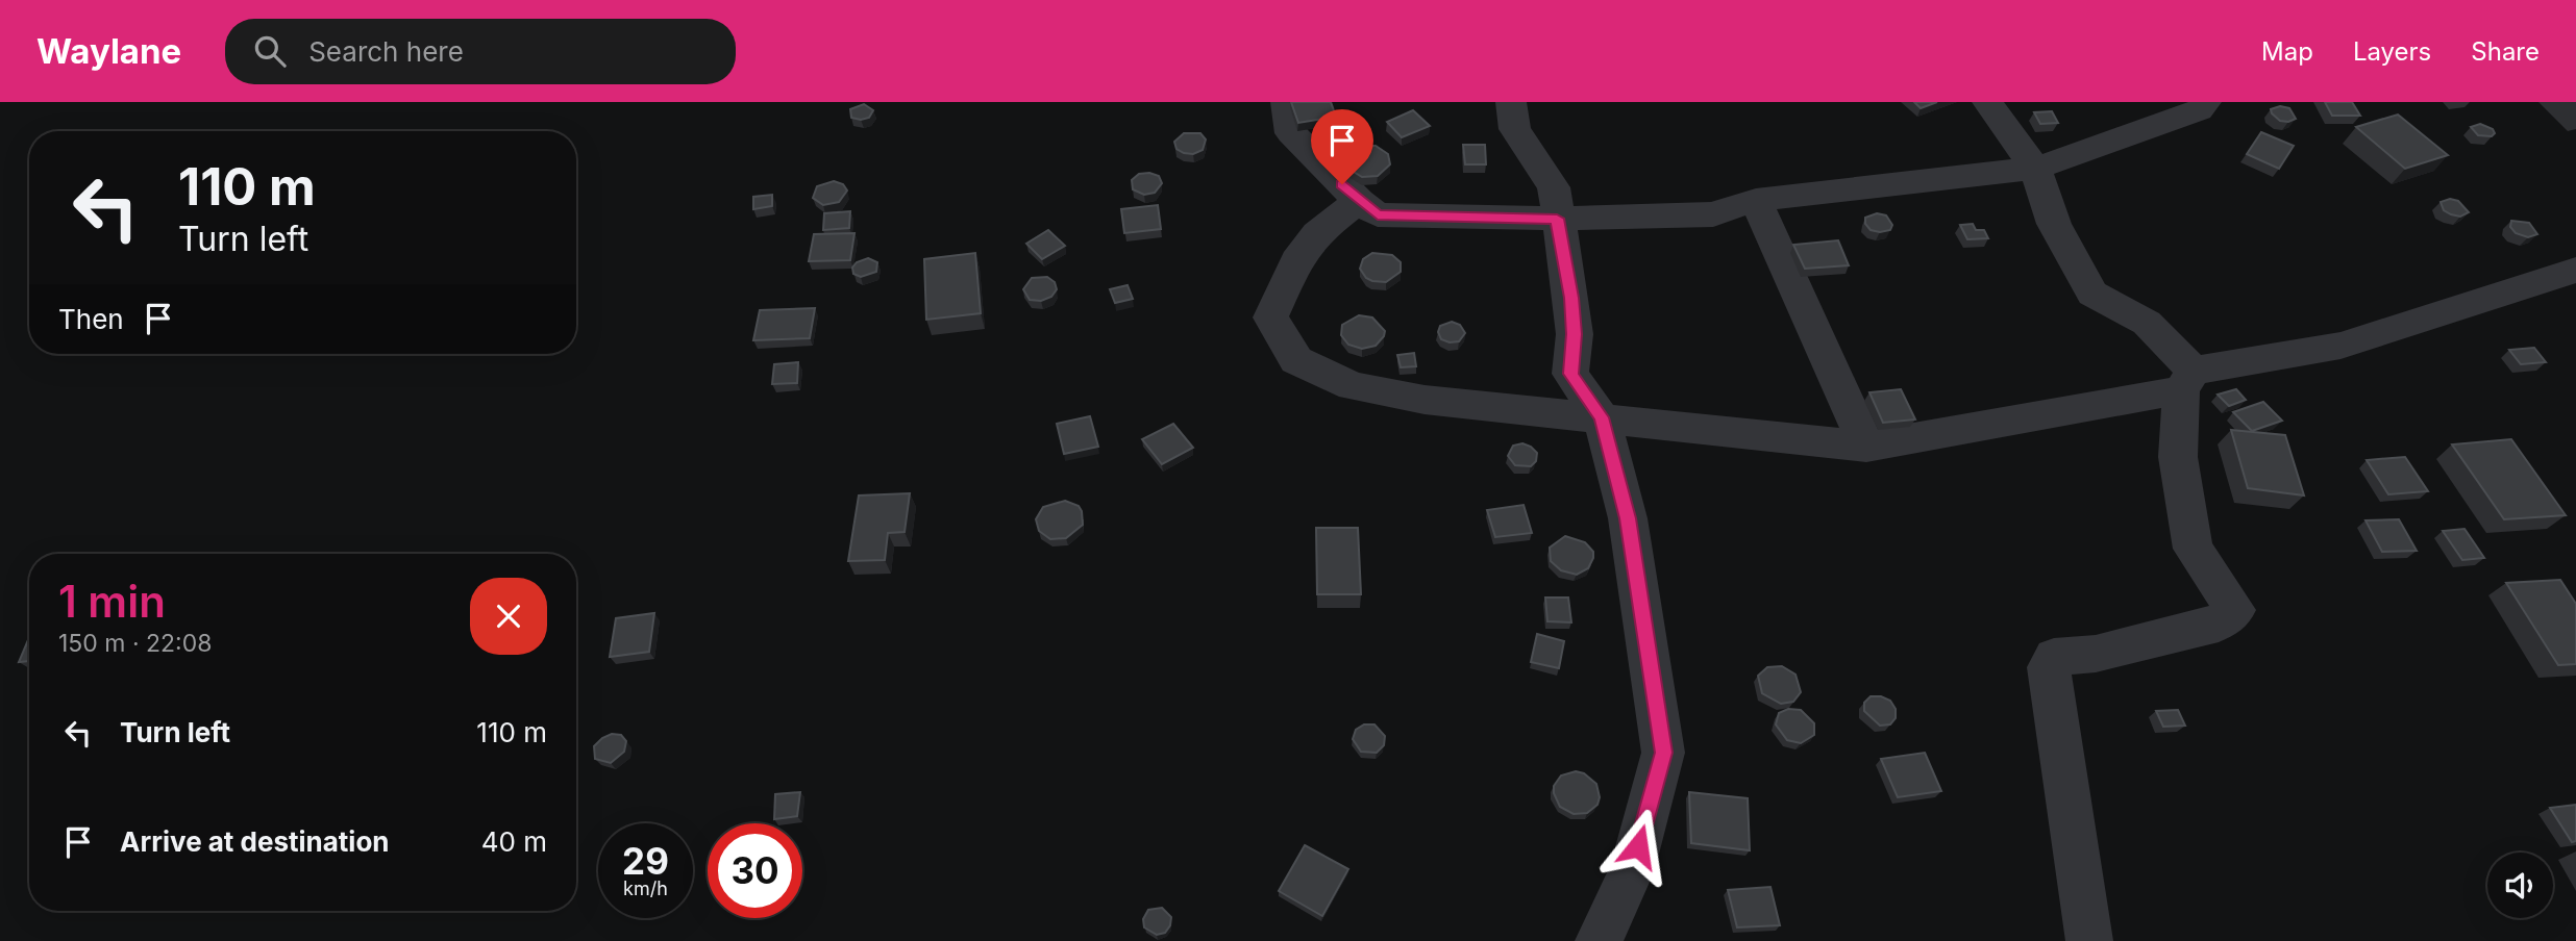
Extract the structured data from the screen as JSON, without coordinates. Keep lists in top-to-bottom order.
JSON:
{
  "page": {
    "header": "Waylane",
    "search": "Search here",
    "nav": ["Map", "Layers", "Share"],
    "turn": ["110 m", "Turn left"],
    "then": "Then",
    "heading": ["1 min", "150 m · 22:08"],
    "list": [
      {
        "name": "Turn left",
        "value": "110 m"
      },
      {
        "name": "Arrive at destination",
        "value": "40 m"
      }
    ],
    "speed": "29 km/h",
    "limit": "30"
  }
}
